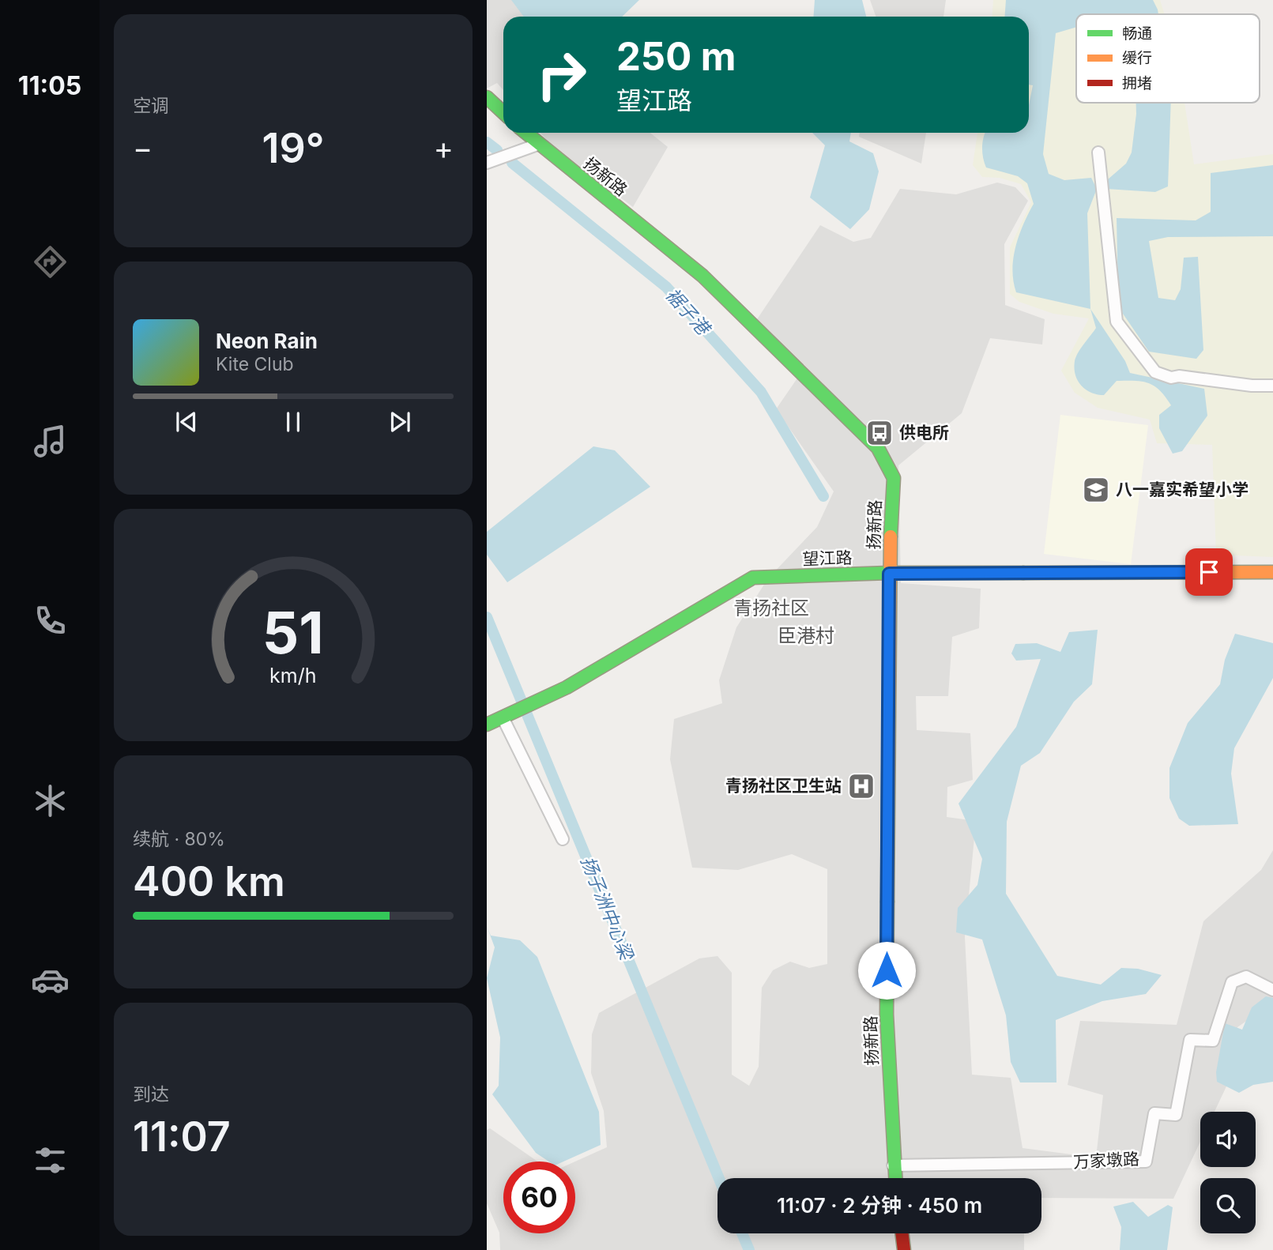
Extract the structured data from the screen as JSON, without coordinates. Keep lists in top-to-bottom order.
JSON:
{
  "streets": {
    "main road": ["扬新路", "望江路"],
    "street": ["万家墩路"]
  },
  "crossings": [
    ["扬新路", "望江路"],
    ["扬新路", "万家墩路"]
  ],
  "districts": ["青扬社区", "臣港村"],
  "water": ["裾子港", "扬子洲中心梁"],
  "places": {
    "bus stop": ["供电所"],
    "school or university": ["八一嘉实希望小学"],
    "hospital": ["青扬社区卫生站"]
  },
  "legend": ["畅通", "缓行", "拥堵"],
  "page": {
    "tabs": "11:05",
    "tile": [
      "空调",
      ["续航 · 80%", "400 km"],
      ["到达", "11:07"]
    ],
    "turn": ["250 m", "望江路"],
    "heat": ["−", "19°", "+"],
    "song": ["Neon Rain", "Kite Club"],
    "limit": "60",
    "trip": "11:07 · 2 分钟 · 450 m",
    "gauge": ["51", "km/h"]
  }
}
